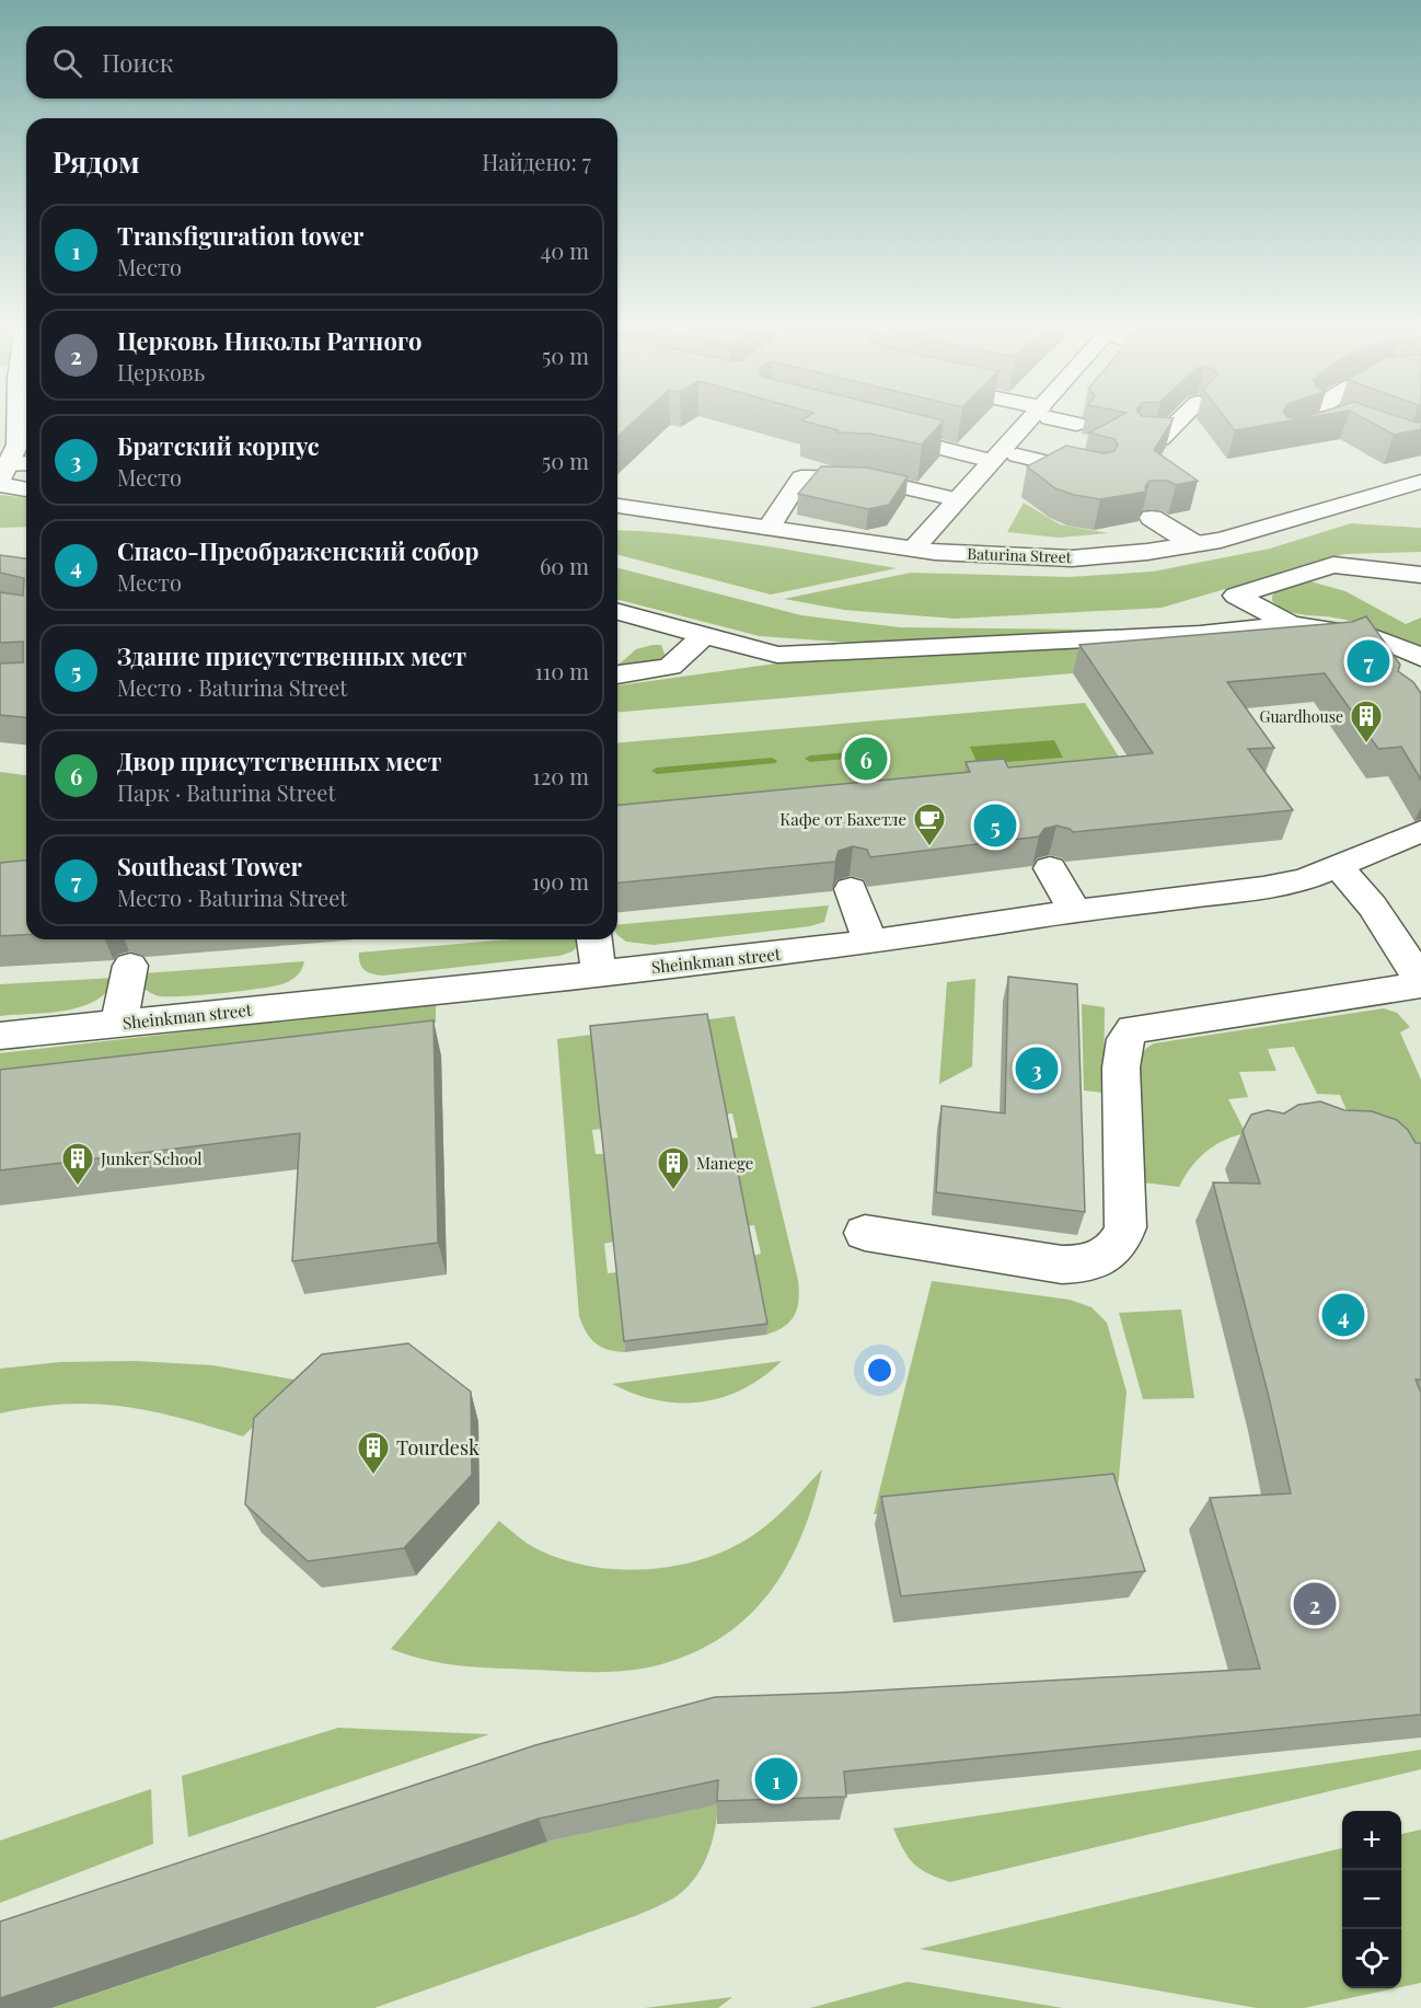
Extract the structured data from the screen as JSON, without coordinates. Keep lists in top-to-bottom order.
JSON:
{
  "streets": {
    "main road": ["Baturina Street", "Sheinkman street"]
  },
  "places": {
    "building": [
      "Guardhouse",
      "Junker School",
      "Manege",
      "Tourdesk"
    ],
    "cafe": ["Кафе от Бахетле"]
  },
  "page": {
    "search": "Поиск",
    "heading": ["Рядом", "Найдено: 7"],
    "list": [
      {
        "mark": "1",
        "name": "Transfiguration tower",
        "note": "Место",
        "value": "40 m"
      },
      {
        "mark": "2",
        "name": "Церковь Николы Ратного",
        "note": "Церковь",
        "value": "50 m"
      },
      {
        "mark": "3",
        "name": "Братский корпус",
        "note": "Место",
        "value": "50 m"
      },
      {
        "mark": "4",
        "name": "Спасо-Преображенский собор",
        "note": "Место",
        "value": "60 m"
      },
      {
        "mark": "5",
        "name": "Здание присутственных мест",
        "note": "Место · Baturina Street",
        "value": "110 m"
      },
      {
        "mark": "6",
        "name": "Двор присутственных мест",
        "note": "Парк · Baturina Street",
        "value": "120 m"
      },
      {
        "mark": "7",
        "name": "Southeast Tower",
        "note": "Место · Baturina Street",
        "value": "190 m"
      }
    ],
    "pins": [
      "7",
      "6",
      "5",
      "3",
      "4",
      "2",
      "1"
    ],
    "map_buttons": ["+", "−"]
  }
}
